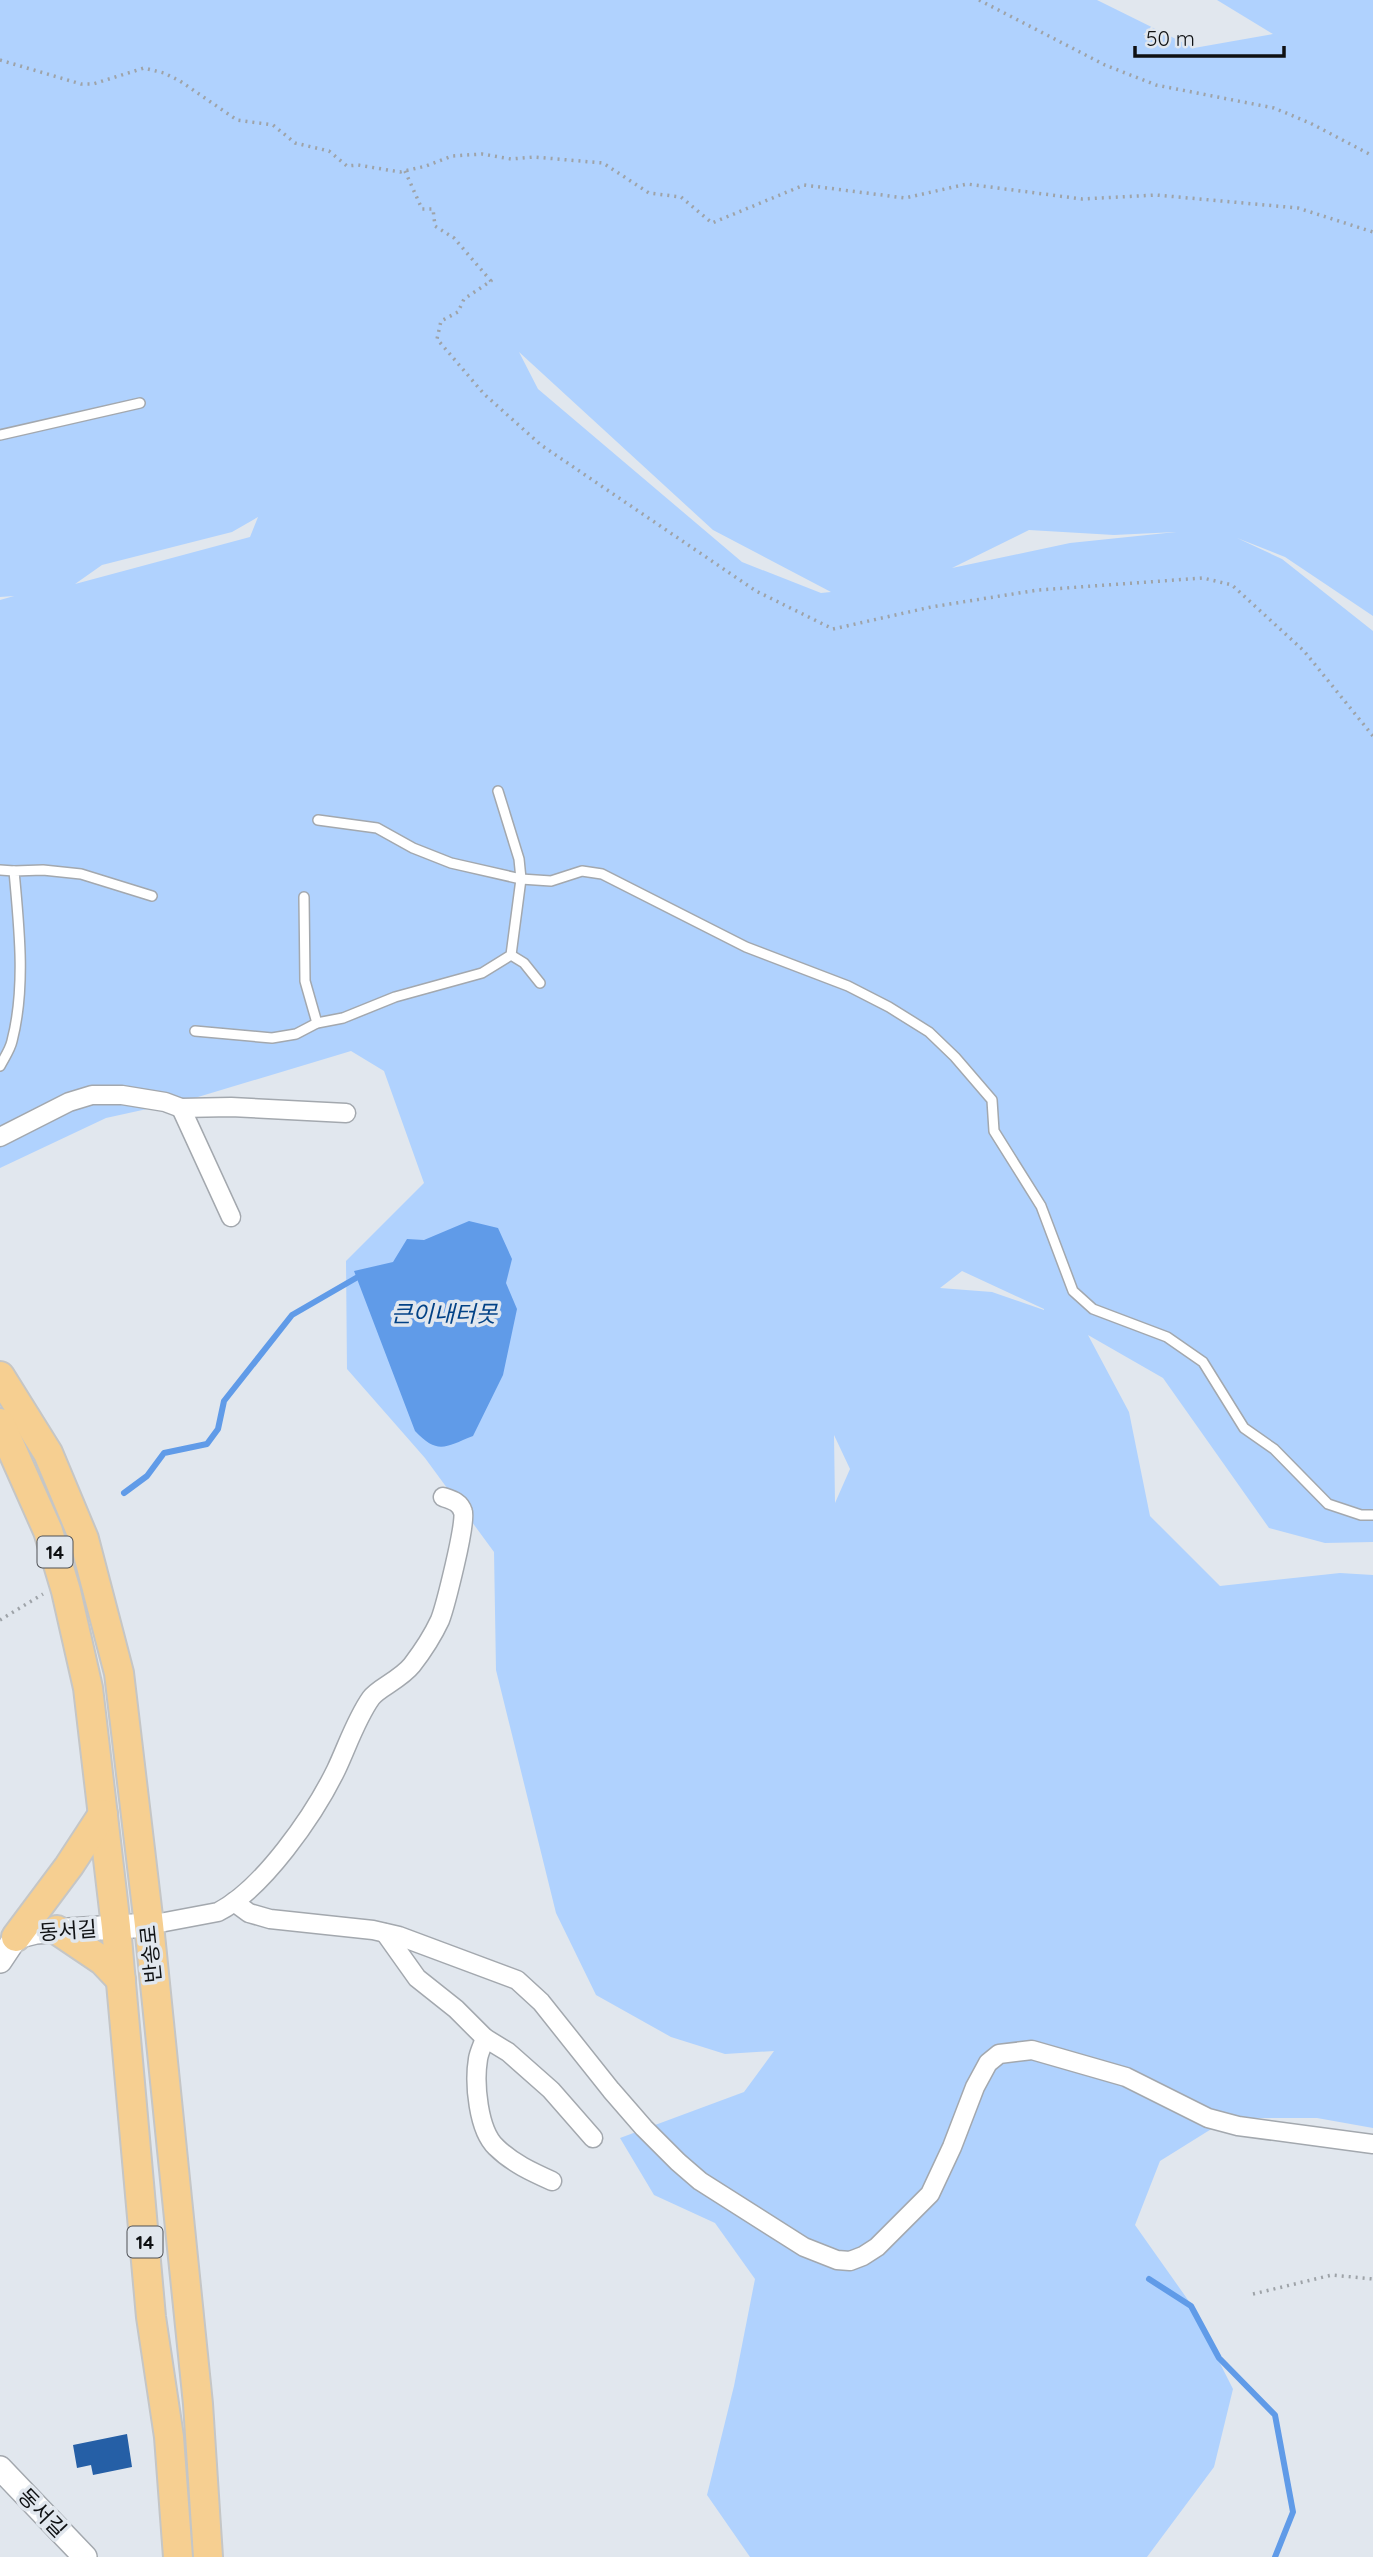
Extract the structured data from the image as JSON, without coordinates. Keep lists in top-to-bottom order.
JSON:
{
  "streets": {
    "main road": ["14", "반송로"],
    "street": ["동서길"]
  },
  "crossings": [
    ["동서길", "반송로"]
  ],
  "water": ["큰이내터못"],
  "scale_bar": "50 m"
}
